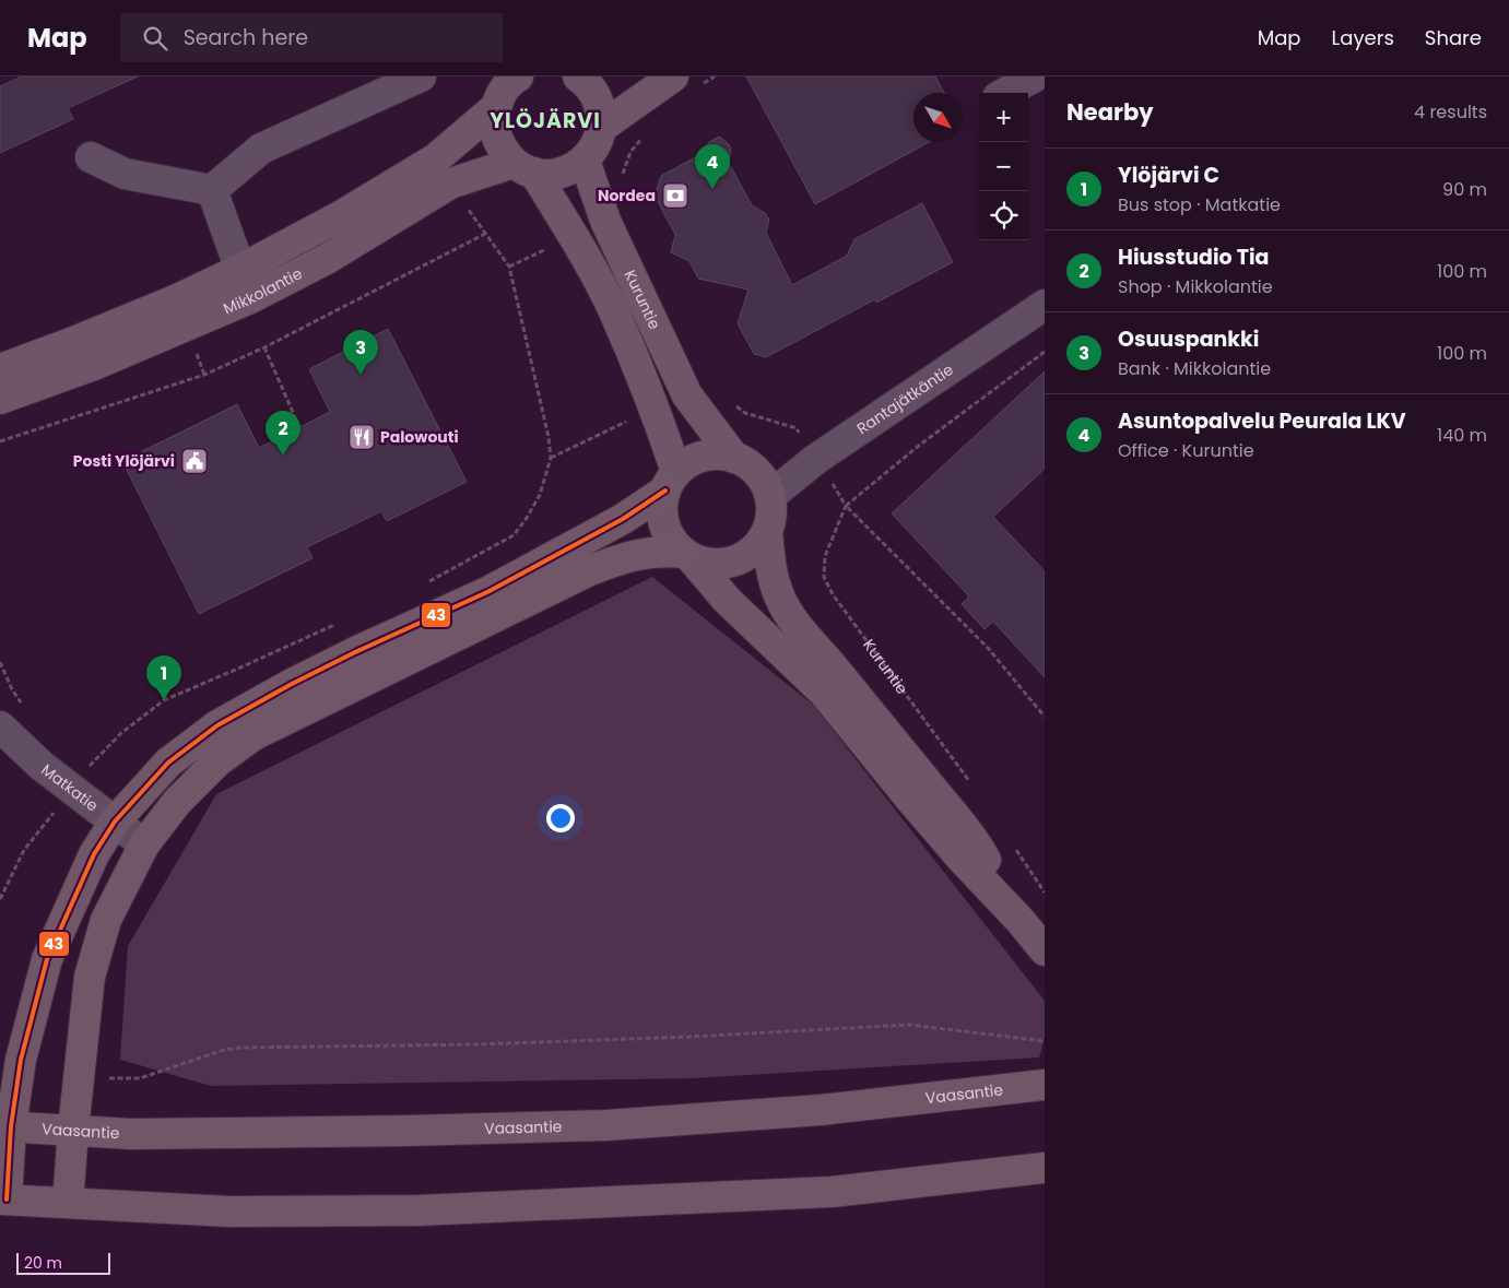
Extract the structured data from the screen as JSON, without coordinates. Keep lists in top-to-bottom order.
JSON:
{
  "streets": {
    "highway": ["Vaasantie"],
    "main road": ["Mikkolantie", "Kuruntie"],
    "street": ["Rantajätkäntie", "Matkatie"]
  },
  "crossings": [
    ["Mikkolantie", "Kuruntie"],
    ["Kuruntie", "Rantajätkäntie"]
  ],
  "districts": ["YLÖJÄRVI"],
  "places": {
    "bank": ["Nordea"],
    "restaurant": ["Palowouti"],
    "public building": ["Posti Ylöjärvi"]
  },
  "lines": ["transit line 43"],
  "scale_bar": "20 m",
  "north": "bottom right",
  "page": {
    "header": "Map",
    "search": "Search here",
    "nav": ["Map", "Layers", "Share"],
    "heading": ["Nearby", "4 results"],
    "map_buttons": ["+", "−"],
    "pins": [
      "4",
      "3",
      "2",
      "1"
    ],
    "list": [
      {
        "mark": "1",
        "name": "Ylöjärvi C",
        "note": "Bus stop · Matkatie",
        "value": "90 m"
      },
      {
        "mark": "2",
        "name": "Hiusstudio Tia",
        "note": "Shop · Mikkolantie",
        "value": "100 m"
      },
      {
        "mark": "3",
        "name": "Osuuspankki",
        "note": "Bank · Mikkolantie",
        "value": "100 m"
      },
      {
        "mark": "4",
        "name": "Asuntopalvelu Peurala LKV",
        "note": "Office · Kuruntie",
        "value": "140 m"
      }
    ],
    "scale": "20 m"
  }
}
